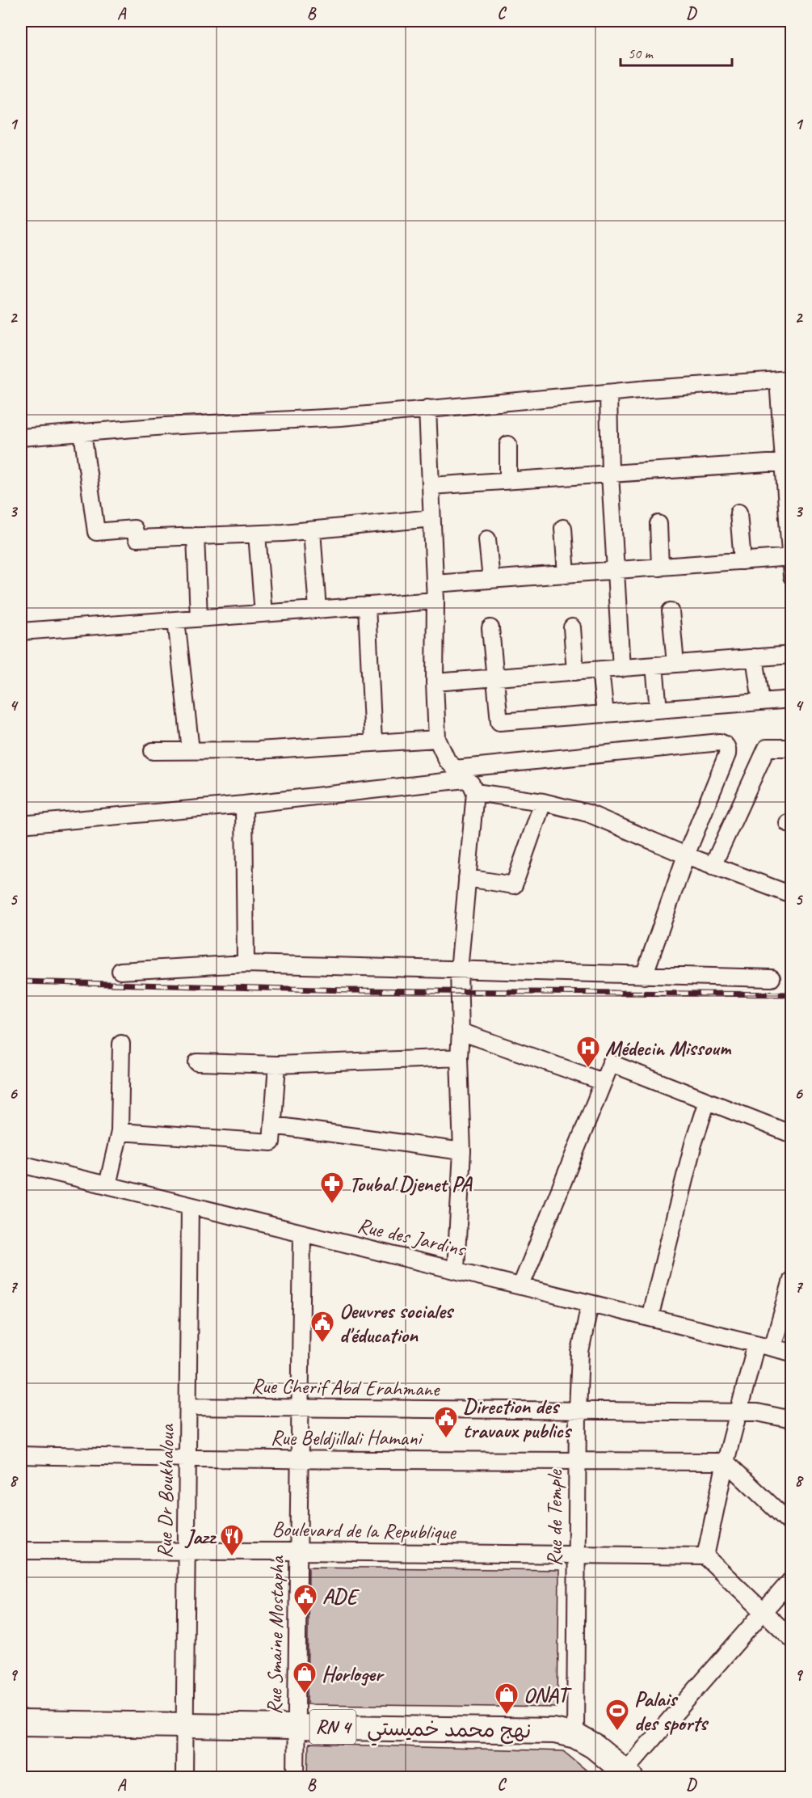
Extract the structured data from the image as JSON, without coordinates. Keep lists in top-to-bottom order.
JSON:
{
  "streets": {
    "main road": ["RN 4", "نهج محمد خميستي"],
    "street": [
      "Rue des Jardins",
      "Rue Cherif Abd Erahmane",
      "Rue Beldjillali Hamani",
      "Rue Dr Boukhaloua",
      "Rue de Temple",
      "Boulevard de la Republique",
      "Rue Smaine Mostapha"
    ]
  },
  "crossings": [
    ["Rue des Jardins", "Rue Dr Boukhaloua"],
    ["Rue des Jardins", "Rue de Temple"],
    ["Rue des Jardins", "Rue Smaine Mostapha"],
    ["Rue Cherif Abd Erahmane", "Rue Dr Boukhaloua"],
    ["Rue Cherif Abd Erahmane", "Rue de Temple"],
    ["Rue Cherif Abd Erahmane", "Rue Smaine Mostapha"],
    ["Rue Beldjillali Hamani", "Rue Dr Boukhaloua"],
    ["Rue Beldjillali Hamani", "Rue de Temple"],
    ["Rue Beldjillali Hamani", "Rue Smaine Mostapha"],
    ["Rue Dr Boukhaloua", "Boulevard de la Republique"],
    ["Rue Dr Boukhaloua", "نهج محمد خميستي"],
    ["Rue de Temple", "Boulevard de la Republique"],
    ["Rue de Temple", "نهج محمد خميستي"],
    ["Boulevard de la Republique", "Rue Smaine Mostapha"],
    ["Rue Smaine Mostapha", "نهج محمد خميستي"]
  ],
  "places": {
    "hospital": ["Médecin Missoum"],
    "pharmacy": ["Toubal Djenet PA"],
    "public building": ["Oeuvres sociales d'éducation", "Direction des travaux publics", "ADE"],
    "restaurant": ["Jazz"],
    "shop": ["Horloger", "ONAT"],
    "sports": ["Palais des sports"]
  },
  "scale_bar": "50 m",
  "grid": {
    "columns": [
      "A",
      "B",
      "C",
      "D"
    ],
    "rows": [
      "1",
      "2",
      "3",
      "4",
      "5",
      "6",
      "7",
      "8",
      "9"
    ]
  }
}
